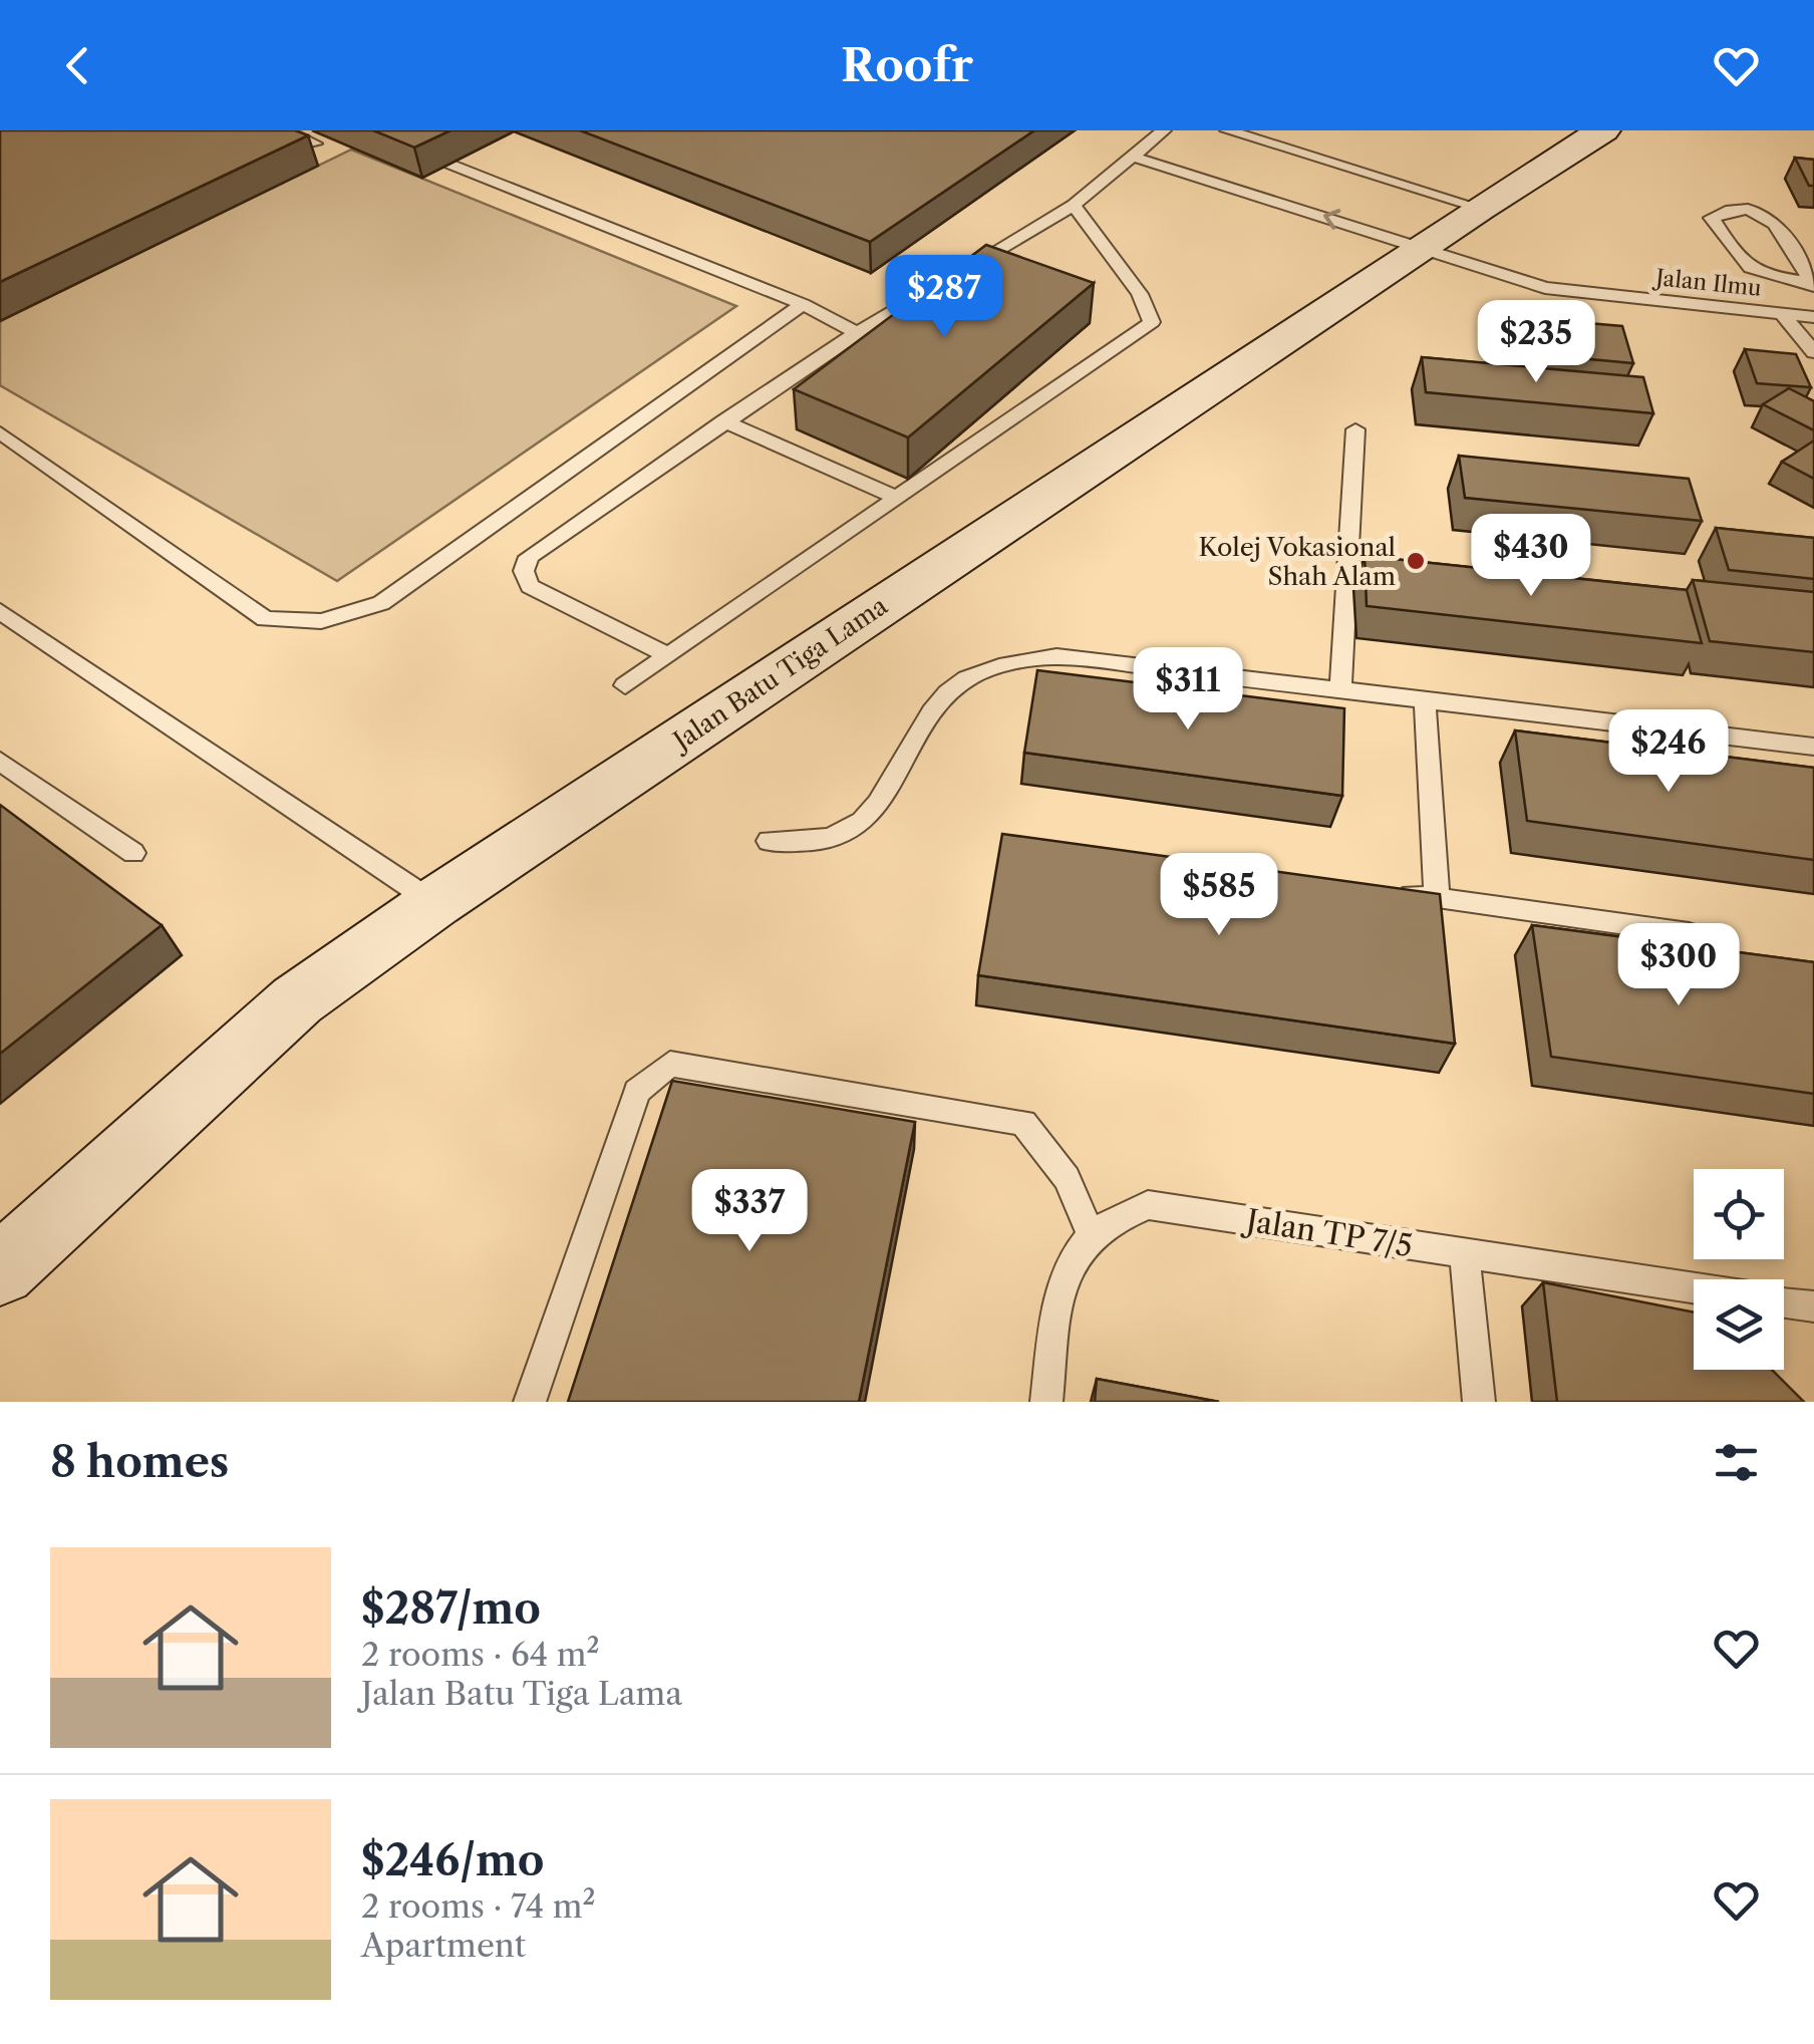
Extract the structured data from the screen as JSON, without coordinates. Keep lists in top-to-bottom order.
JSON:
{
  "streets": {
    "main road": ["Jalan Batu Tiga Lama"],
    "lane": ["Jalan Ilmu", "Jalan TP 7/5"]
  },
  "crossings": [
    ["Jalan Ilmu", "Jalan Batu Tiga Lama"]
  ],
  "places": ["Kolej Vokasional Shah Alam"],
  "page": {
    "header": "Roofr",
    "price": [
      "$287",
      "$235",
      "$430",
      "$311",
      "$246",
      "$585",
      "$300",
      "$337"
    ],
    "heading": "8 homes",
    "list": [
      {
        "name": "$287/mo",
        "note": "2 rooms · 64 m² · Jalan Batu Tiga Lama"
      },
      {
        "name": "$246/mo",
        "note": "2 rooms · 74 m² · Apartment"
      }
    ]
  }
}
